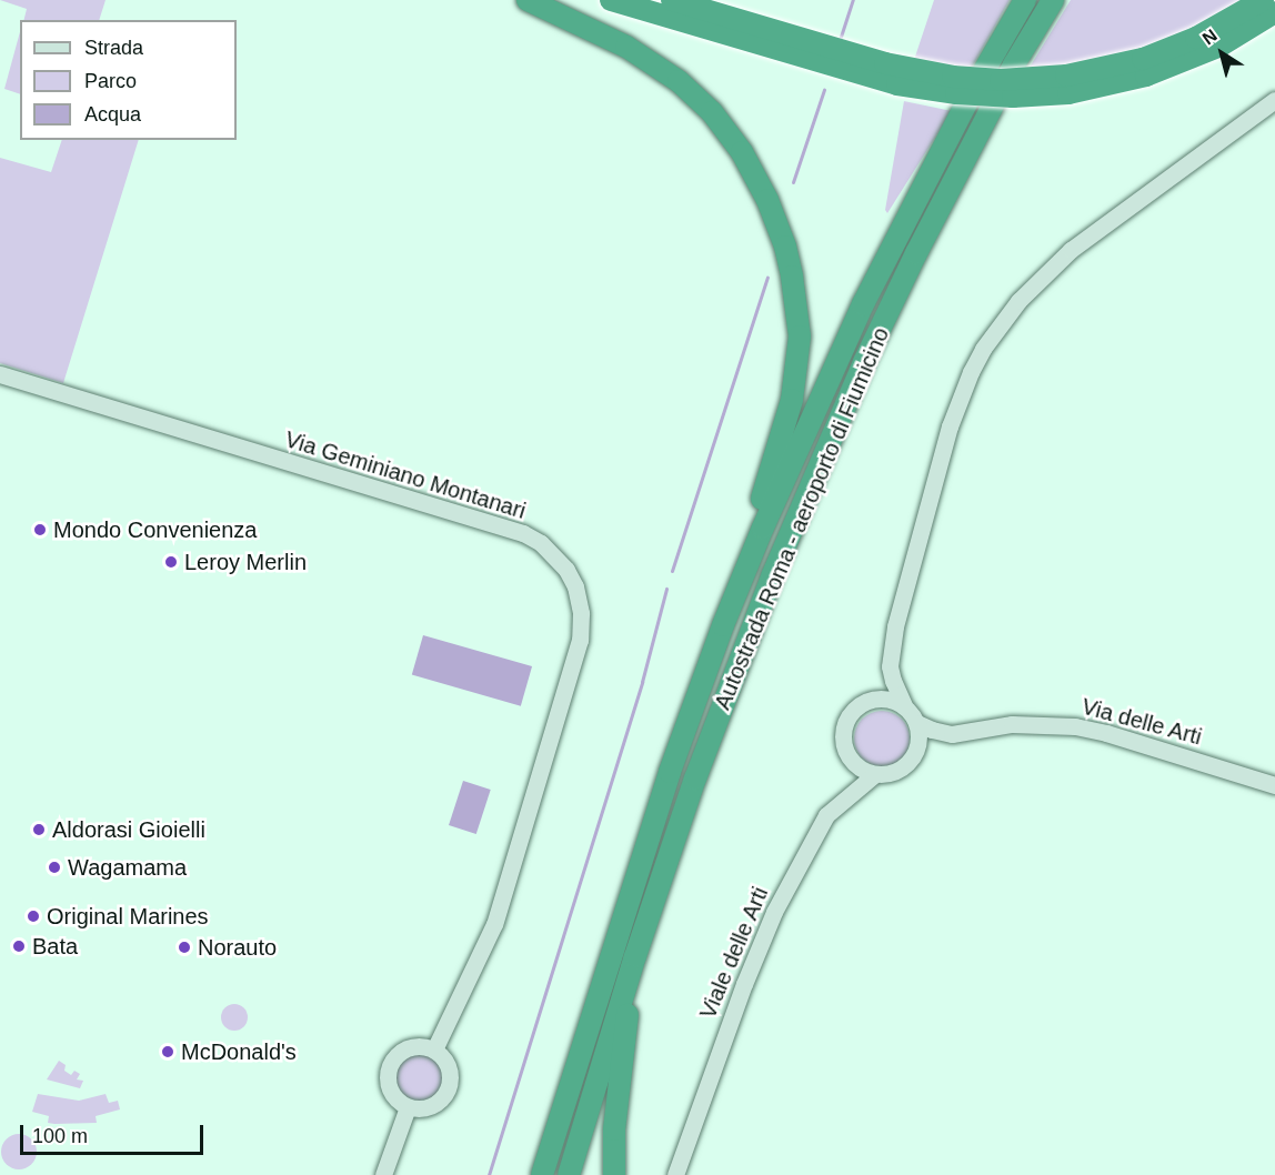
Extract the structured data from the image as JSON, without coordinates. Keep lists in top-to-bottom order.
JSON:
{
  "streets": {
    "highway": ["Autostrada Roma - aeroporto di Fiumicino"],
    "street": ["Via Geminiano Montanari", "Via delle Arti", "Viale delle Arti"]
  },
  "crossings": [
    ["Via delle Arti", "Viale delle Arti"]
  ],
  "places": [
    "Mondo Convenienza",
    "Leroy Merlin",
    "Aldorasi Gioielli",
    "Wagamama",
    "Original Marines",
    "Bata",
    "Norauto",
    "McDonald's"
  ],
  "legend": ["Strada", "Parco", "Acqua"],
  "scale_bar": "100 m",
  "north": "top left"
}
